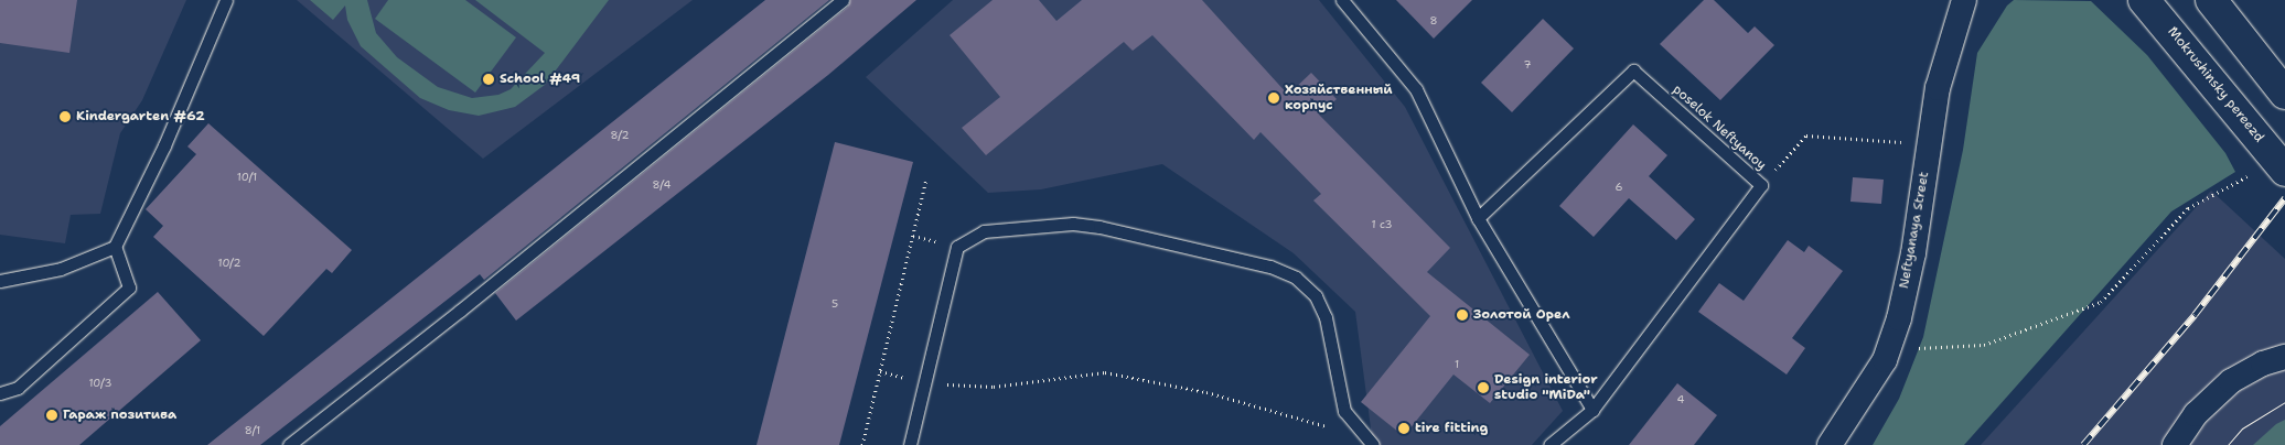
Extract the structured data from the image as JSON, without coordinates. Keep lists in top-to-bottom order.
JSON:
{
  "streets": {
    "main road": ["Mokrushinsky pereezd"],
    "street": ["Neftyanaya Street"],
    "lane": ["poselok Neftyanoy"]
  },
  "places": [
    "School #49",
    "Хозяйственный корпус",
    "Kindergarten #62",
    "Золотой Орел",
    "Design interior studio \"MiDa\"",
    "Гараж позитива",
    "tire fitting"
  ],
  "house_numbers": [
    "8",
    "7",
    "8/2",
    "10/1",
    "8/4",
    "6",
    "1 с3",
    "10/2",
    "5",
    "1",
    "10/3",
    "4",
    "8/1"
  ]
}
